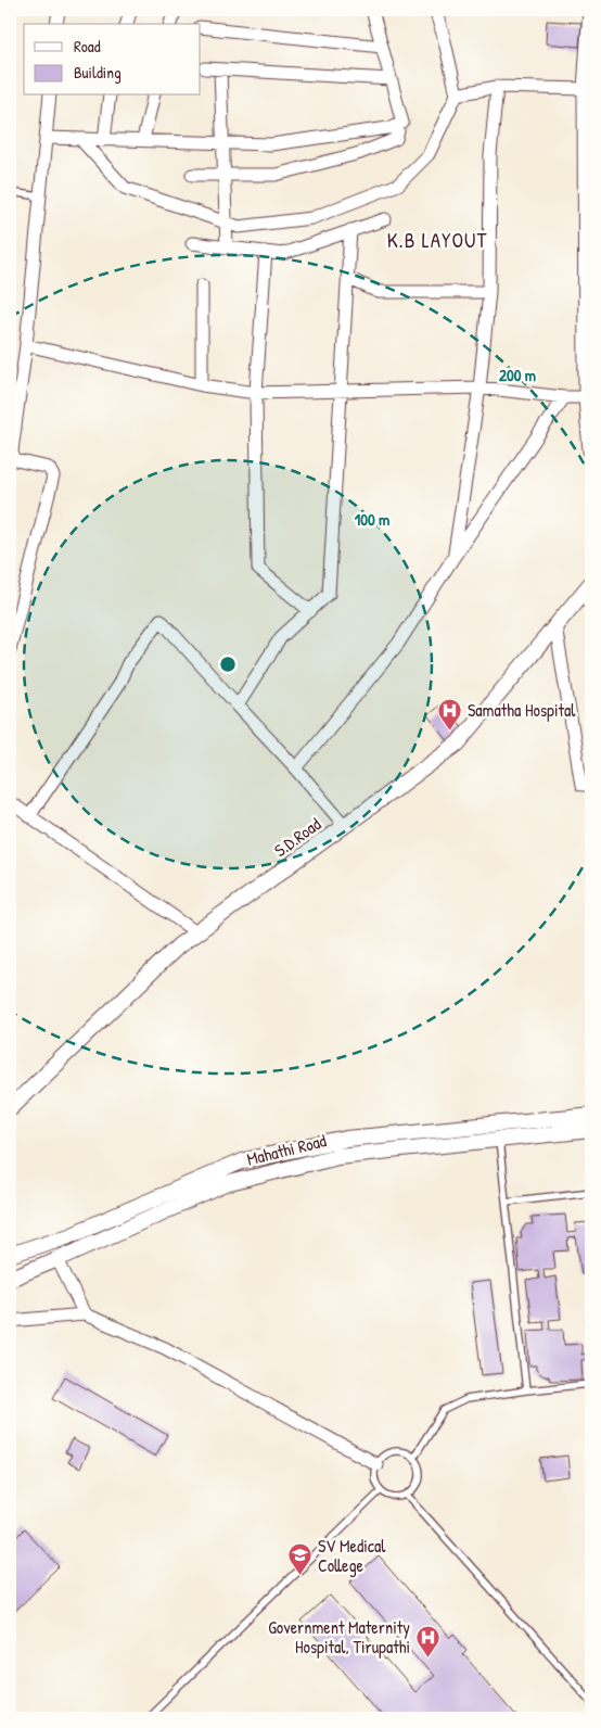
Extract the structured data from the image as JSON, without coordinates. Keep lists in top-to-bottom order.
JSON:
{
  "streets": {
    "street": ["S.D.Road", "Mahathi Road"]
  },
  "districts": ["K.B LAYOUT"],
  "places": {
    "hospital": ["Samatha Hospital", "Government Maternity Hospital, Tirupathi"],
    "school or university": ["SV Medical College"]
  },
  "legend": ["Road", "Building"],
  "rings": ["200 m", "100 m"]
}
